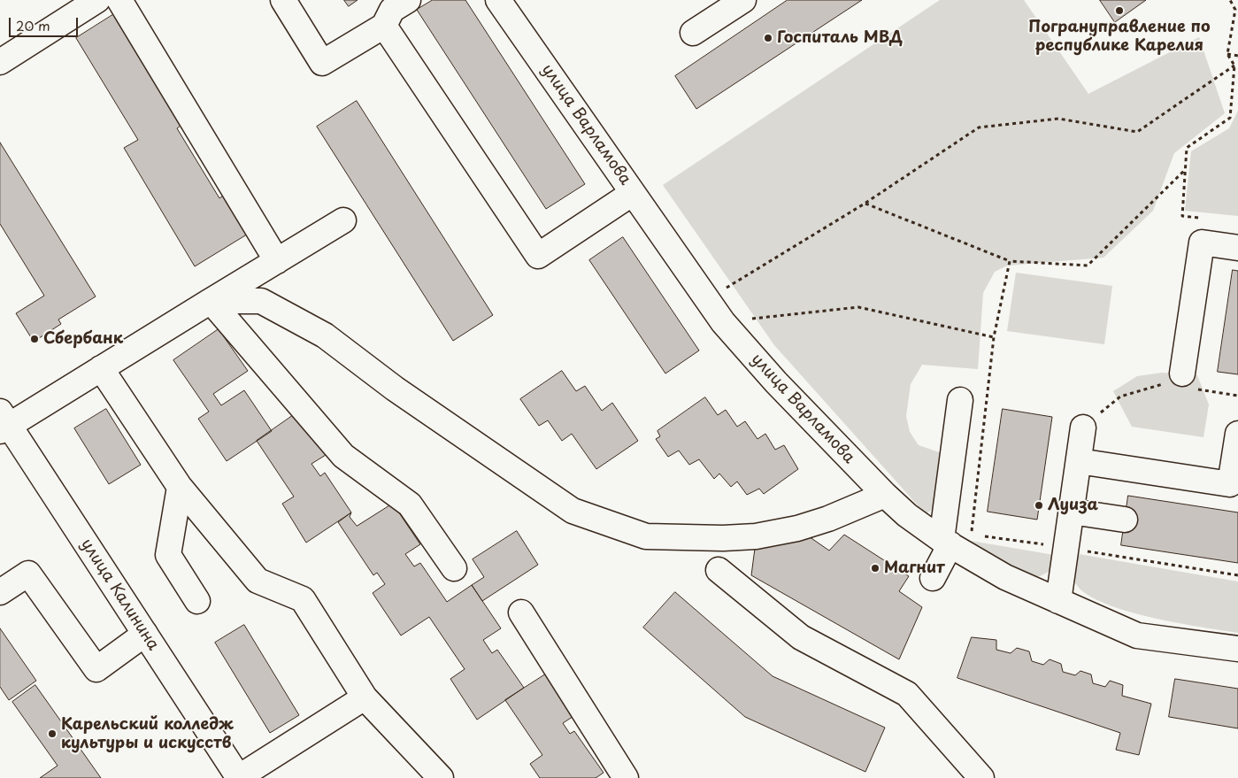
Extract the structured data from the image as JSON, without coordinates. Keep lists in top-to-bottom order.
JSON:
{
  "streets": {
    "street": ["улица Варламова", "улица Калинина"]
  },
  "places": [
    "Погрануправление по республике Карелия",
    "Госпиталь МВД",
    "Сбербанк",
    "Луиза",
    "Магнит",
    "Карельский колледж культуры и искусств"
  ],
  "scale_bar": "20 m"
}
